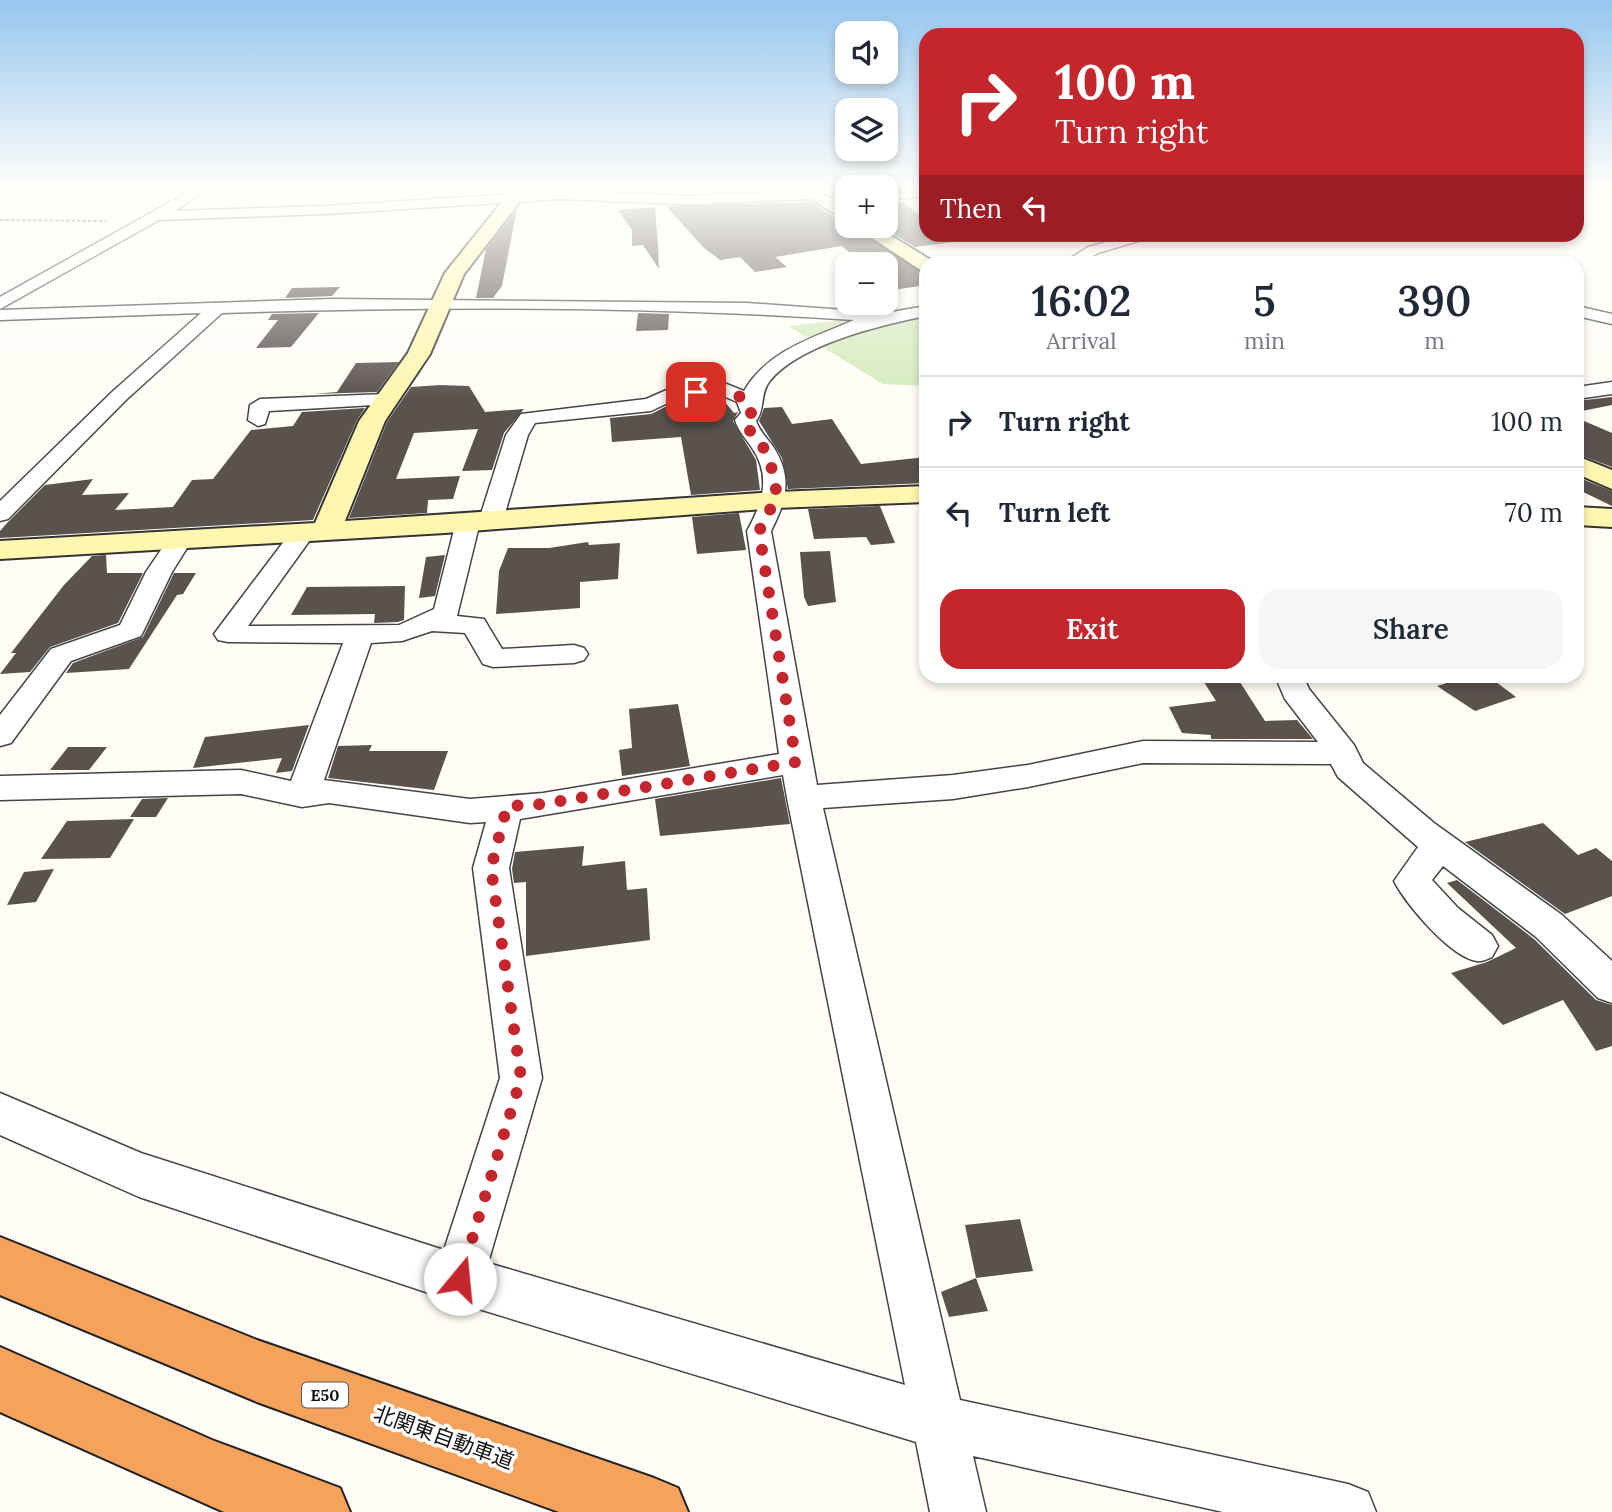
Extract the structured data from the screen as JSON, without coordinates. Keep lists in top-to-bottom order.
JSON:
{
  "streets": {
    "highway": ["E50", "北関東自動車道"]
  },
  "page": {
    "map_buttons": ["+", "−"],
    "turn": ["100 m", "Turn right"],
    "then": "Then",
    "eta": [
      "16:02",
      "Arrival",
      "5",
      "min",
      "390",
      "m"
    ],
    "list": [
      {
        "name": "Turn right",
        "value": "100 m"
      },
      {
        "name": "Turn left",
        "value": "70 m"
      }
    ],
    "buttons": ["Exit", "Share"]
  }
}
